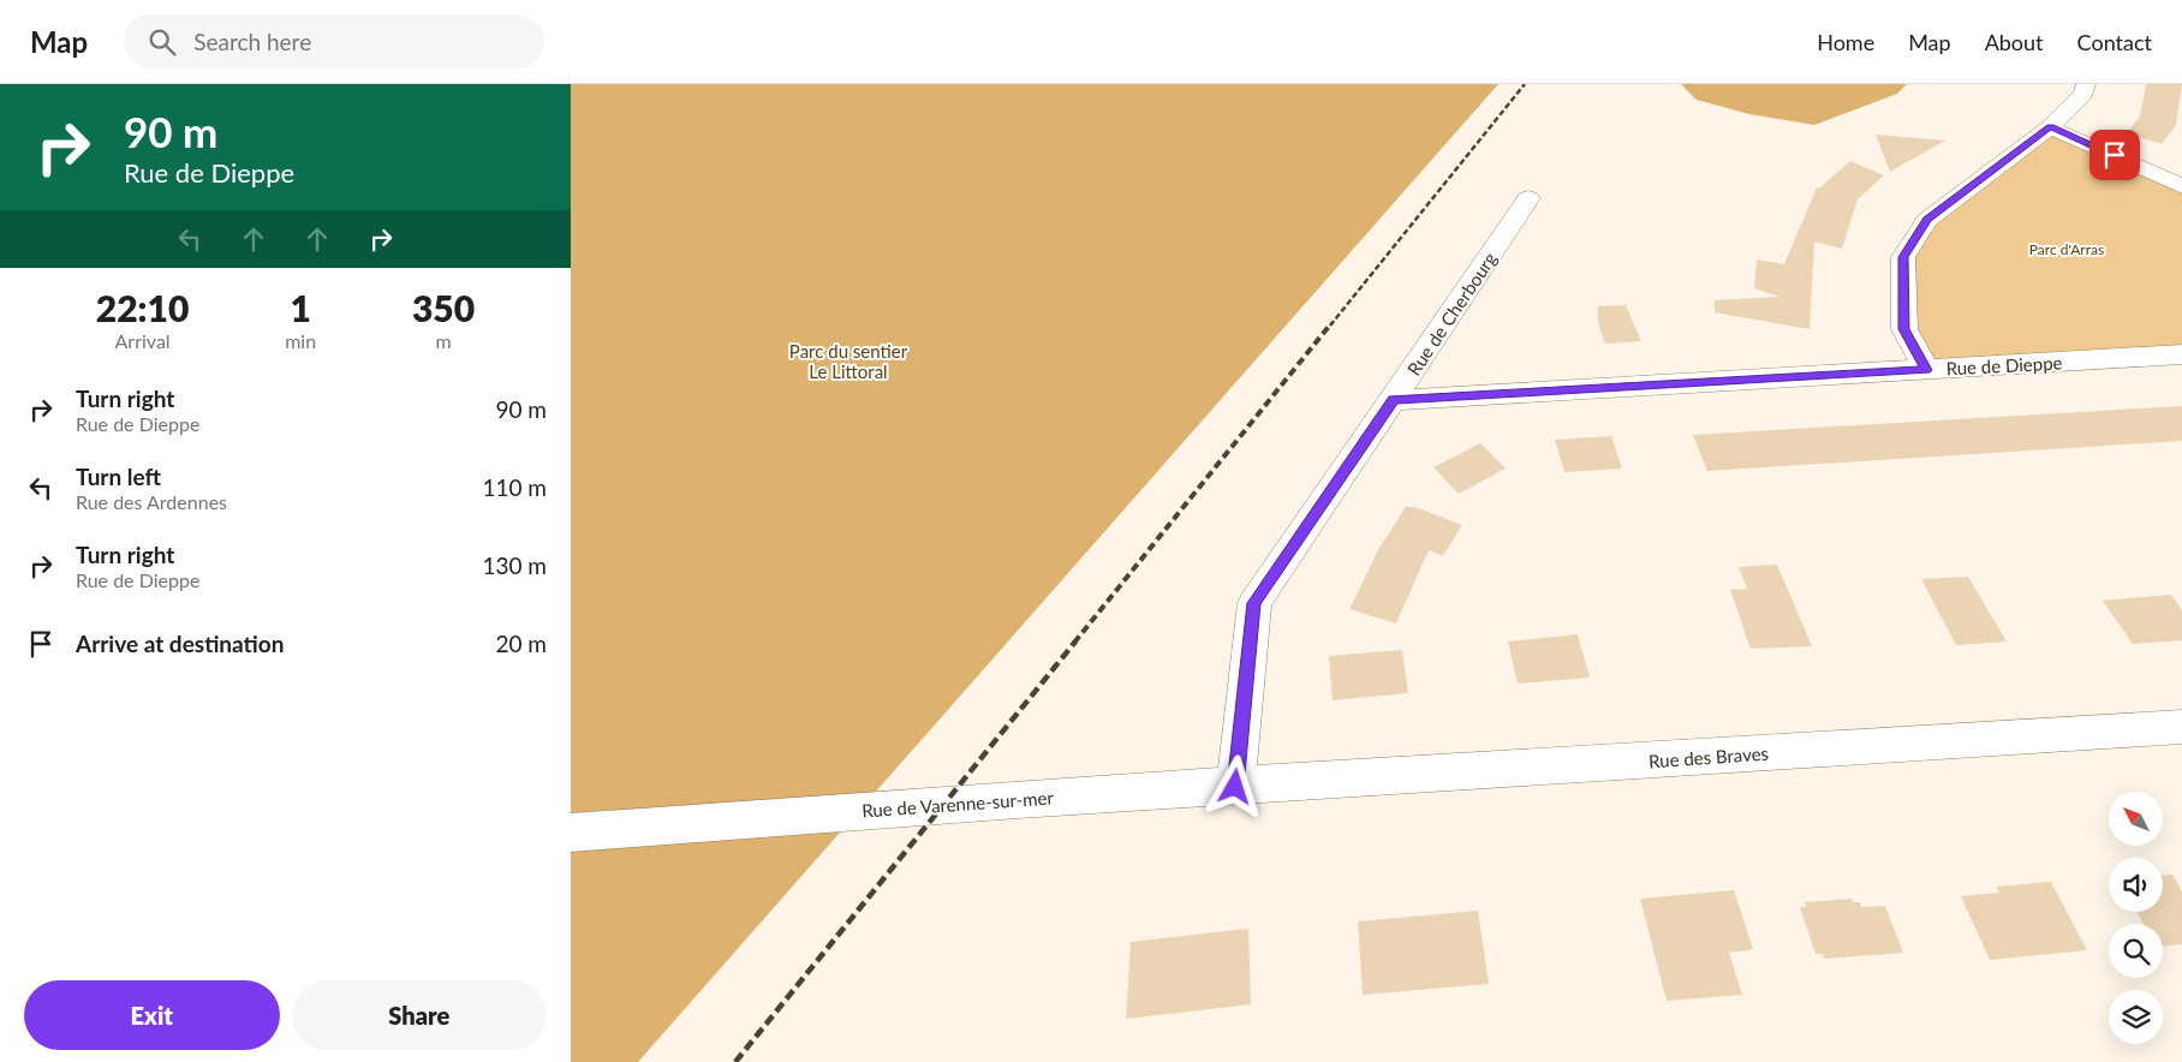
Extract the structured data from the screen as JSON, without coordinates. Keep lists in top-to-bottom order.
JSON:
{
  "streets": {
    "street": [
      "Rue de Cherbourg",
      "Rue de Dieppe",
      "Rue des Braves",
      "Rue de Varenne-sur-mer"
    ]
  },
  "crossings": [
    ["Rue de Cherbourg", "Rue de Dieppe"],
    ["Rue de Cherbourg", "Rue des Braves"],
    ["Rue de Cherbourg", "Rue de Varenne-sur-mer"],
    ["Rue des Braves", "Rue de Varenne-sur-mer"]
  ],
  "parks": ["Parc d'Arras", "Parc du sentier Le Littoral"],
  "north": "top left",
  "page": {
    "header": "Map",
    "search": "Search here",
    "nav": [
      "Home",
      "Map",
      "About",
      "Contact"
    ],
    "turn": ["90 m", "Rue de Dieppe"],
    "eta": [
      "22:10",
      "Arrival",
      "1",
      "min",
      "350",
      "m"
    ],
    "list": [
      {
        "name": "Turn right",
        "note": "Rue de Dieppe",
        "value": "90 m"
      },
      {
        "name": "Turn left",
        "note": "Rue des Ardennes",
        "value": "110 m"
      },
      {
        "name": "Turn right",
        "note": "Rue de Dieppe",
        "value": "130 m"
      },
      {
        "name": "Arrive at destination",
        "value": "20 m"
      }
    ],
    "buttons": ["Exit", "Share"]
  }
}
